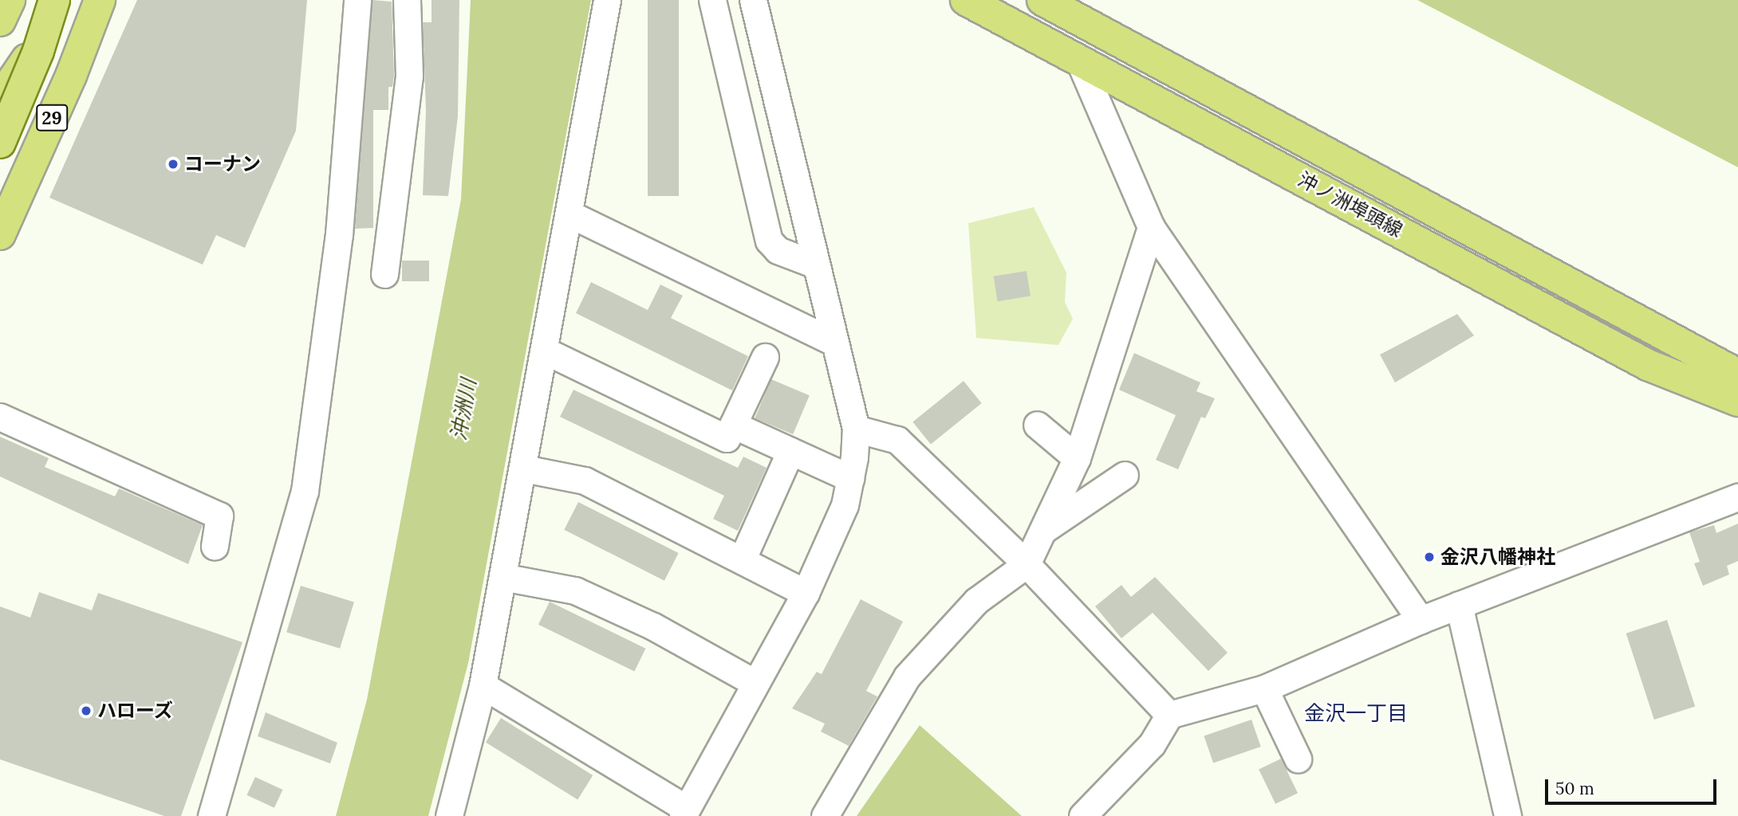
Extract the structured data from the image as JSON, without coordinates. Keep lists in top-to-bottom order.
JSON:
{
  "streets": {
    "main road": ["29", "沖ノ洲埠頭線"]
  },
  "districts": ["金沢一丁目"],
  "water": ["沖洲川"],
  "places": ["コーナン", "金沢八幡神社", "ハローズ"],
  "scale_bar": "50 m"
}
